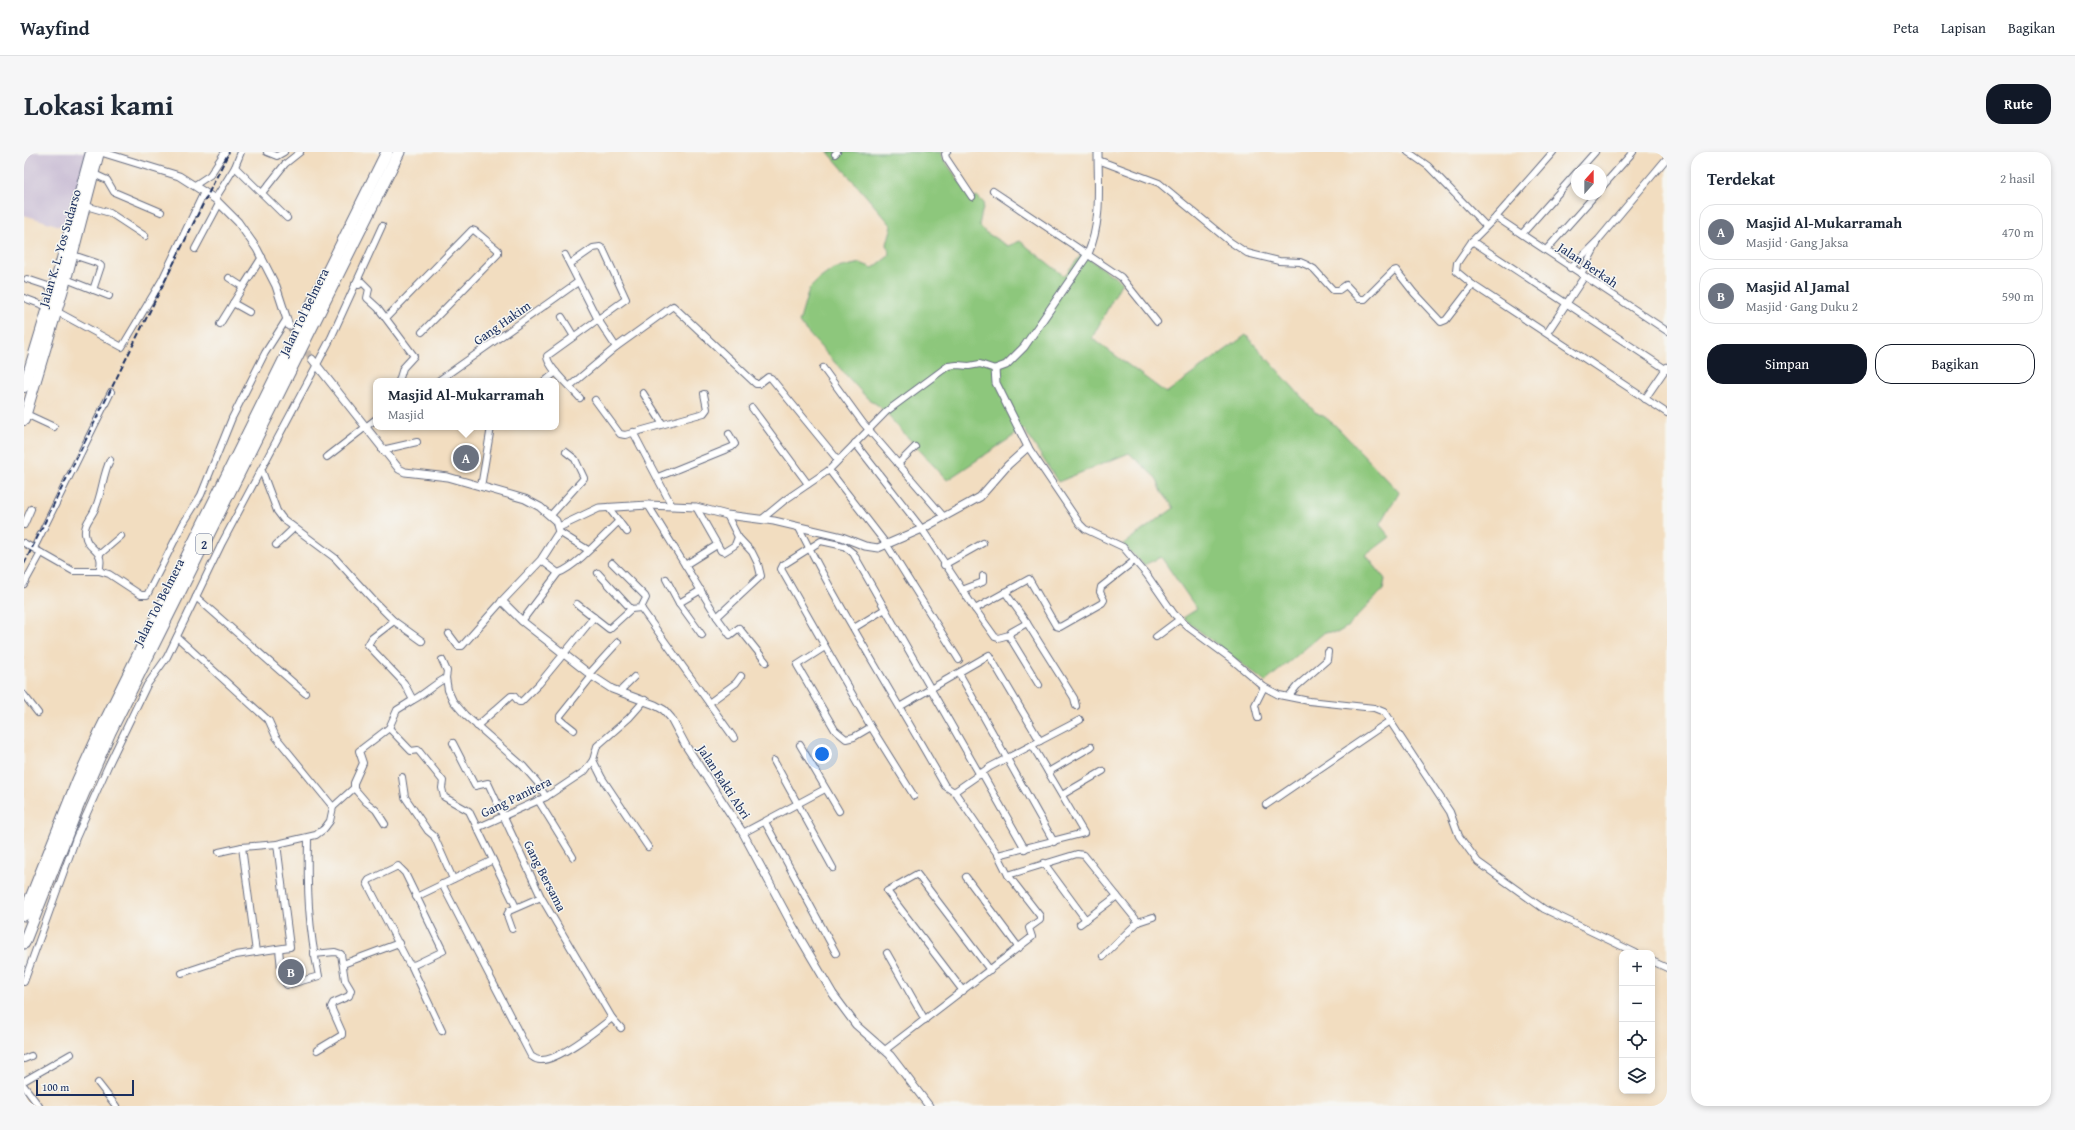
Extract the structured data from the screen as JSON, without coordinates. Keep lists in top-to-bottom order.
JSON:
{
  "streets": {
    "highway": ["Jalan K. L. Yos Sudarso", "Jalan Tol Belmera", "2"],
    "street": [
      "Jalan Berkah",
      "Gang Hakim",
      "Jalan Bakti Abri",
      "Gang Panitera",
      "Gang Bersama"
    ]
  },
  "crossings": [
    ["Jalan Bakti Abri", "Gang Panitera"],
    ["Gang Panitera", "Gang Bersama"]
  ],
  "scale_bar": "100 m",
  "north": "top",
  "page": {
    "header": "Wayfind",
    "nav": ["Peta", "Lapisan", "Bagikan"],
    "title": "Lokasi kami",
    "buttons": [
      "Rute",
      ["Simpan", "Bagikan"]
    ],
    "heading": ["Terdekat", "2 hasil"],
    "list": [
      {
        "mark": "A",
        "name": "Masjid Al-Mukarramah",
        "note": "Masjid · Gang Jaksa",
        "value": "470 m"
      },
      {
        "mark": "B",
        "name": "Masjid Al Jamal",
        "note": "Masjid · Gang Duku 2",
        "value": "590 m"
      }
    ],
    "popup": ["Masjid Al-Mukarramah", "Masjid"],
    "pins": ["A", "B"],
    "map_buttons": ["+", "−"],
    "scale": "100 m"
  }
}
